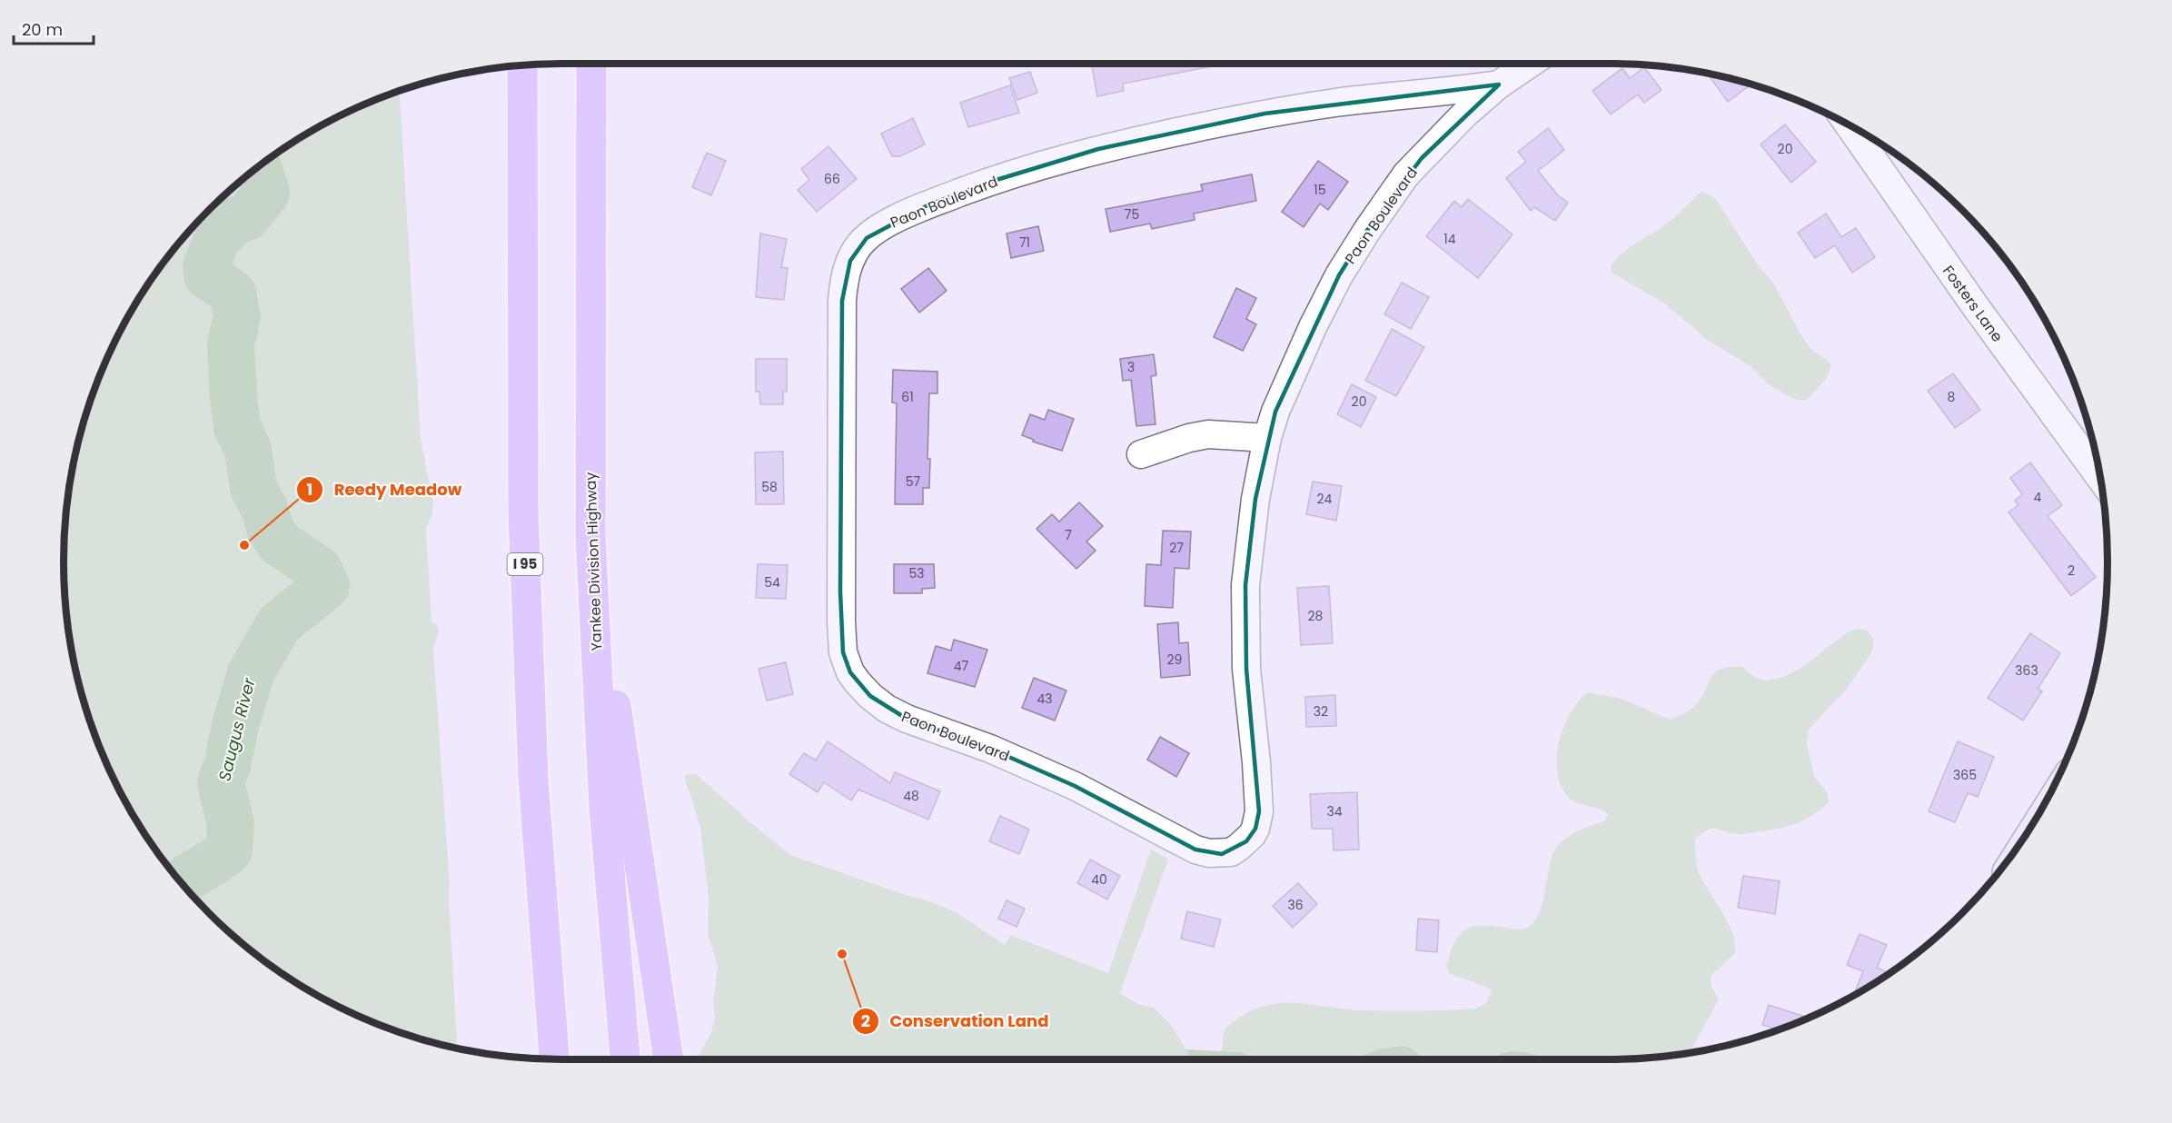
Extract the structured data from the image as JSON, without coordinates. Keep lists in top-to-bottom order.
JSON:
{
  "streets": {
    "highway": ["Yankee Division Highway", "I 95"],
    "street": ["Paon Boulevard", "Fosters Lane"]
  },
  "water": ["Saugus River"],
  "places": ["Reedy Meadow", "Conservation Land"],
  "house_numbers": [
    "20",
    "66",
    "15",
    "75",
    "14",
    "71",
    "3",
    "61",
    "8",
    "20",
    "57",
    "58",
    "4",
    "24",
    "7",
    "27",
    "2",
    "53",
    "54",
    "28",
    "29",
    "47",
    "363",
    "43",
    "32",
    "365",
    "48",
    "34",
    "40",
    "36"
  ],
  "scale_bar": "20 m"
}
